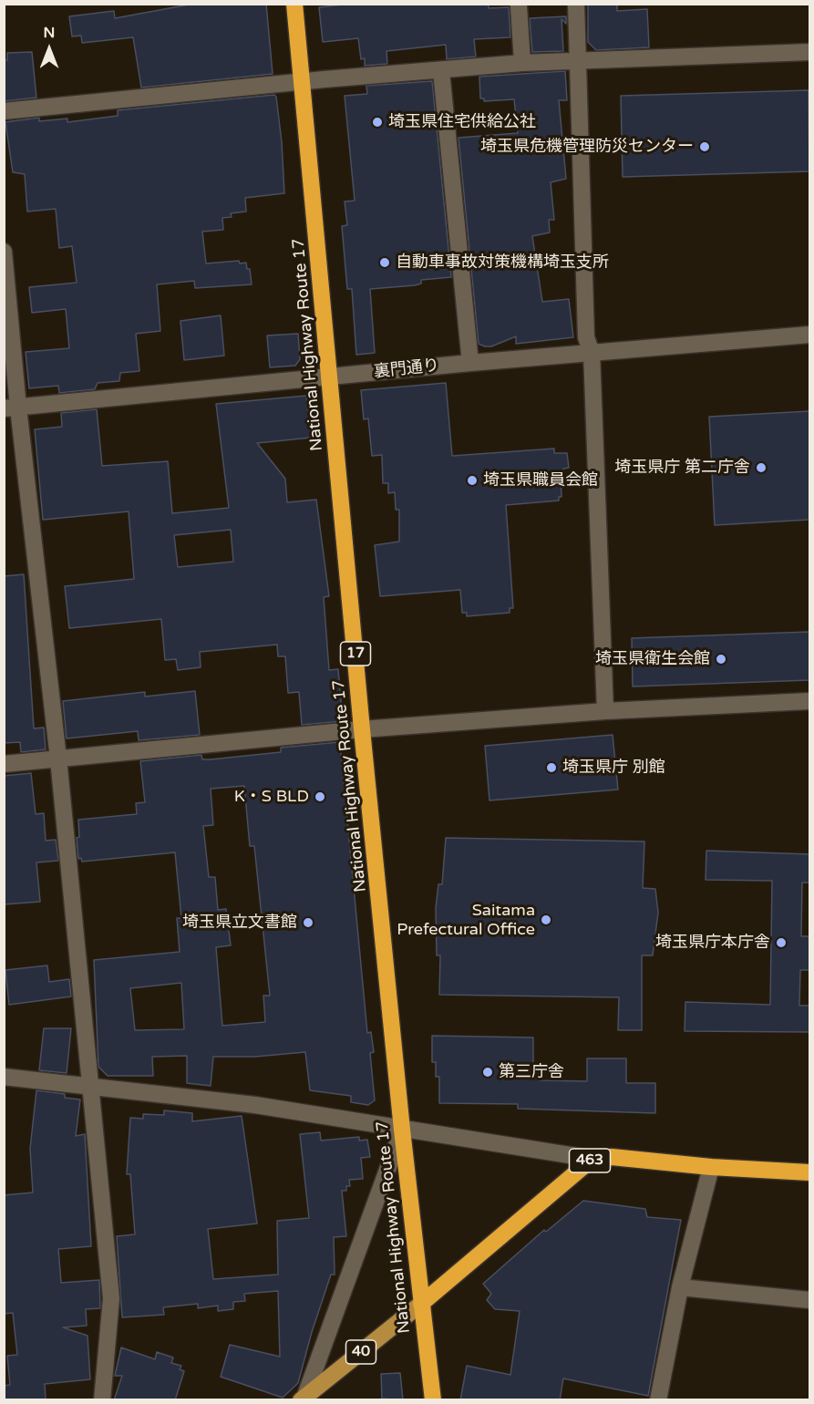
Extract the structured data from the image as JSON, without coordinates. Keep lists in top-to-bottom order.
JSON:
{
  "streets": {
    "highway": ["National Highway Route 17", "17", "463"],
    "main road": ["40"],
    "street": ["裏門通り"]
  },
  "crossings": [
    ["National Highway Route 17", "裏門通り"],
    ["National Highway Route 17", "463"],
    ["National Highway Route 17", "40"],
    ["463", "40"]
  ],
  "places": [
    "埼玉県住宅供給公社",
    "埼玉県危機管理防災センター",
    "自動車事故対策機構埼玉支所",
    "埼玉県庁 第二庁舎",
    "埼玉県職員会館",
    "埼玉県衛生会館",
    "埼玉県庁 別館",
    "K・S BLD",
    "Saitama Prefectural Office",
    "埼玉県立文書館",
    "埼玉県庁本庁舎",
    "第三庁舎"
  ],
  "north": "top"
}
